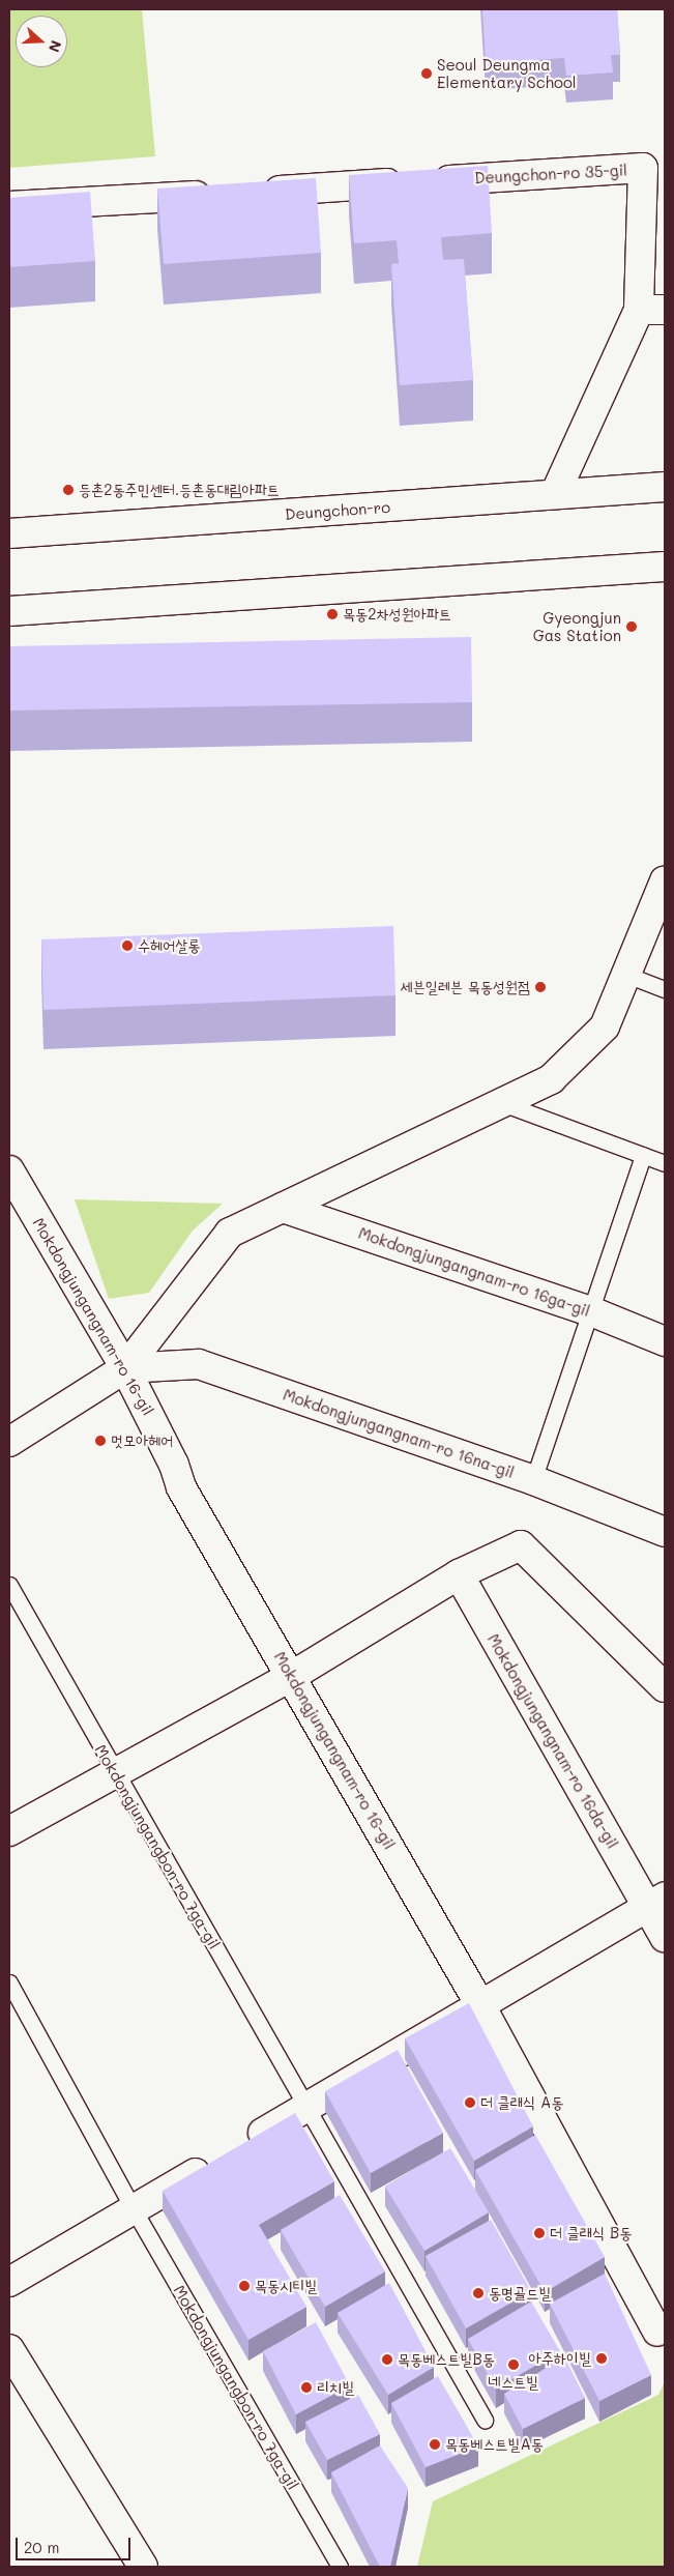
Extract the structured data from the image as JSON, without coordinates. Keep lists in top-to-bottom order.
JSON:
{
  "streets": {
    "street": [
      "Deungchon-ro 35-gil",
      "Deungchon-ro",
      "Mokdongjungangnam-ro 16ga-gil",
      "Mokdongjungangnam-ro 16-gil",
      "Mokdongjungangnam-ro 16na-gil",
      "Mokdongjungangnam-ro 16da-gil"
    ],
    "lane": ["Mokdongjungangbon-ro 7ga-gil"]
  },
  "crossings": [
    ["Deungchon-ro 35-gil", "Deungchon-ro"],
    ["Mokdongjungangnam-ro 16-gil", "Mokdongjungangnam-ro 16na-gil"]
  ],
  "places": [
    "Seoul Deungma Elementary School",
    "등촌2동주민센터.등촌동대림아파트",
    "목동2차성원아파트",
    "Gyeongjun Gas Station",
    "수헤어살롱",
    "세븐일레븐 목동성원점",
    "멋모아헤어",
    "더 클래식 A동",
    "더 클래식 B동",
    "목동시티빌",
    "동명골드빌",
    "아주하이빌",
    "목동베스트빌B동",
    "네스트빌",
    "리치빌",
    "목동베스트빌A동"
  ],
  "scale_bar": "20 m",
  "north": "right"
}
